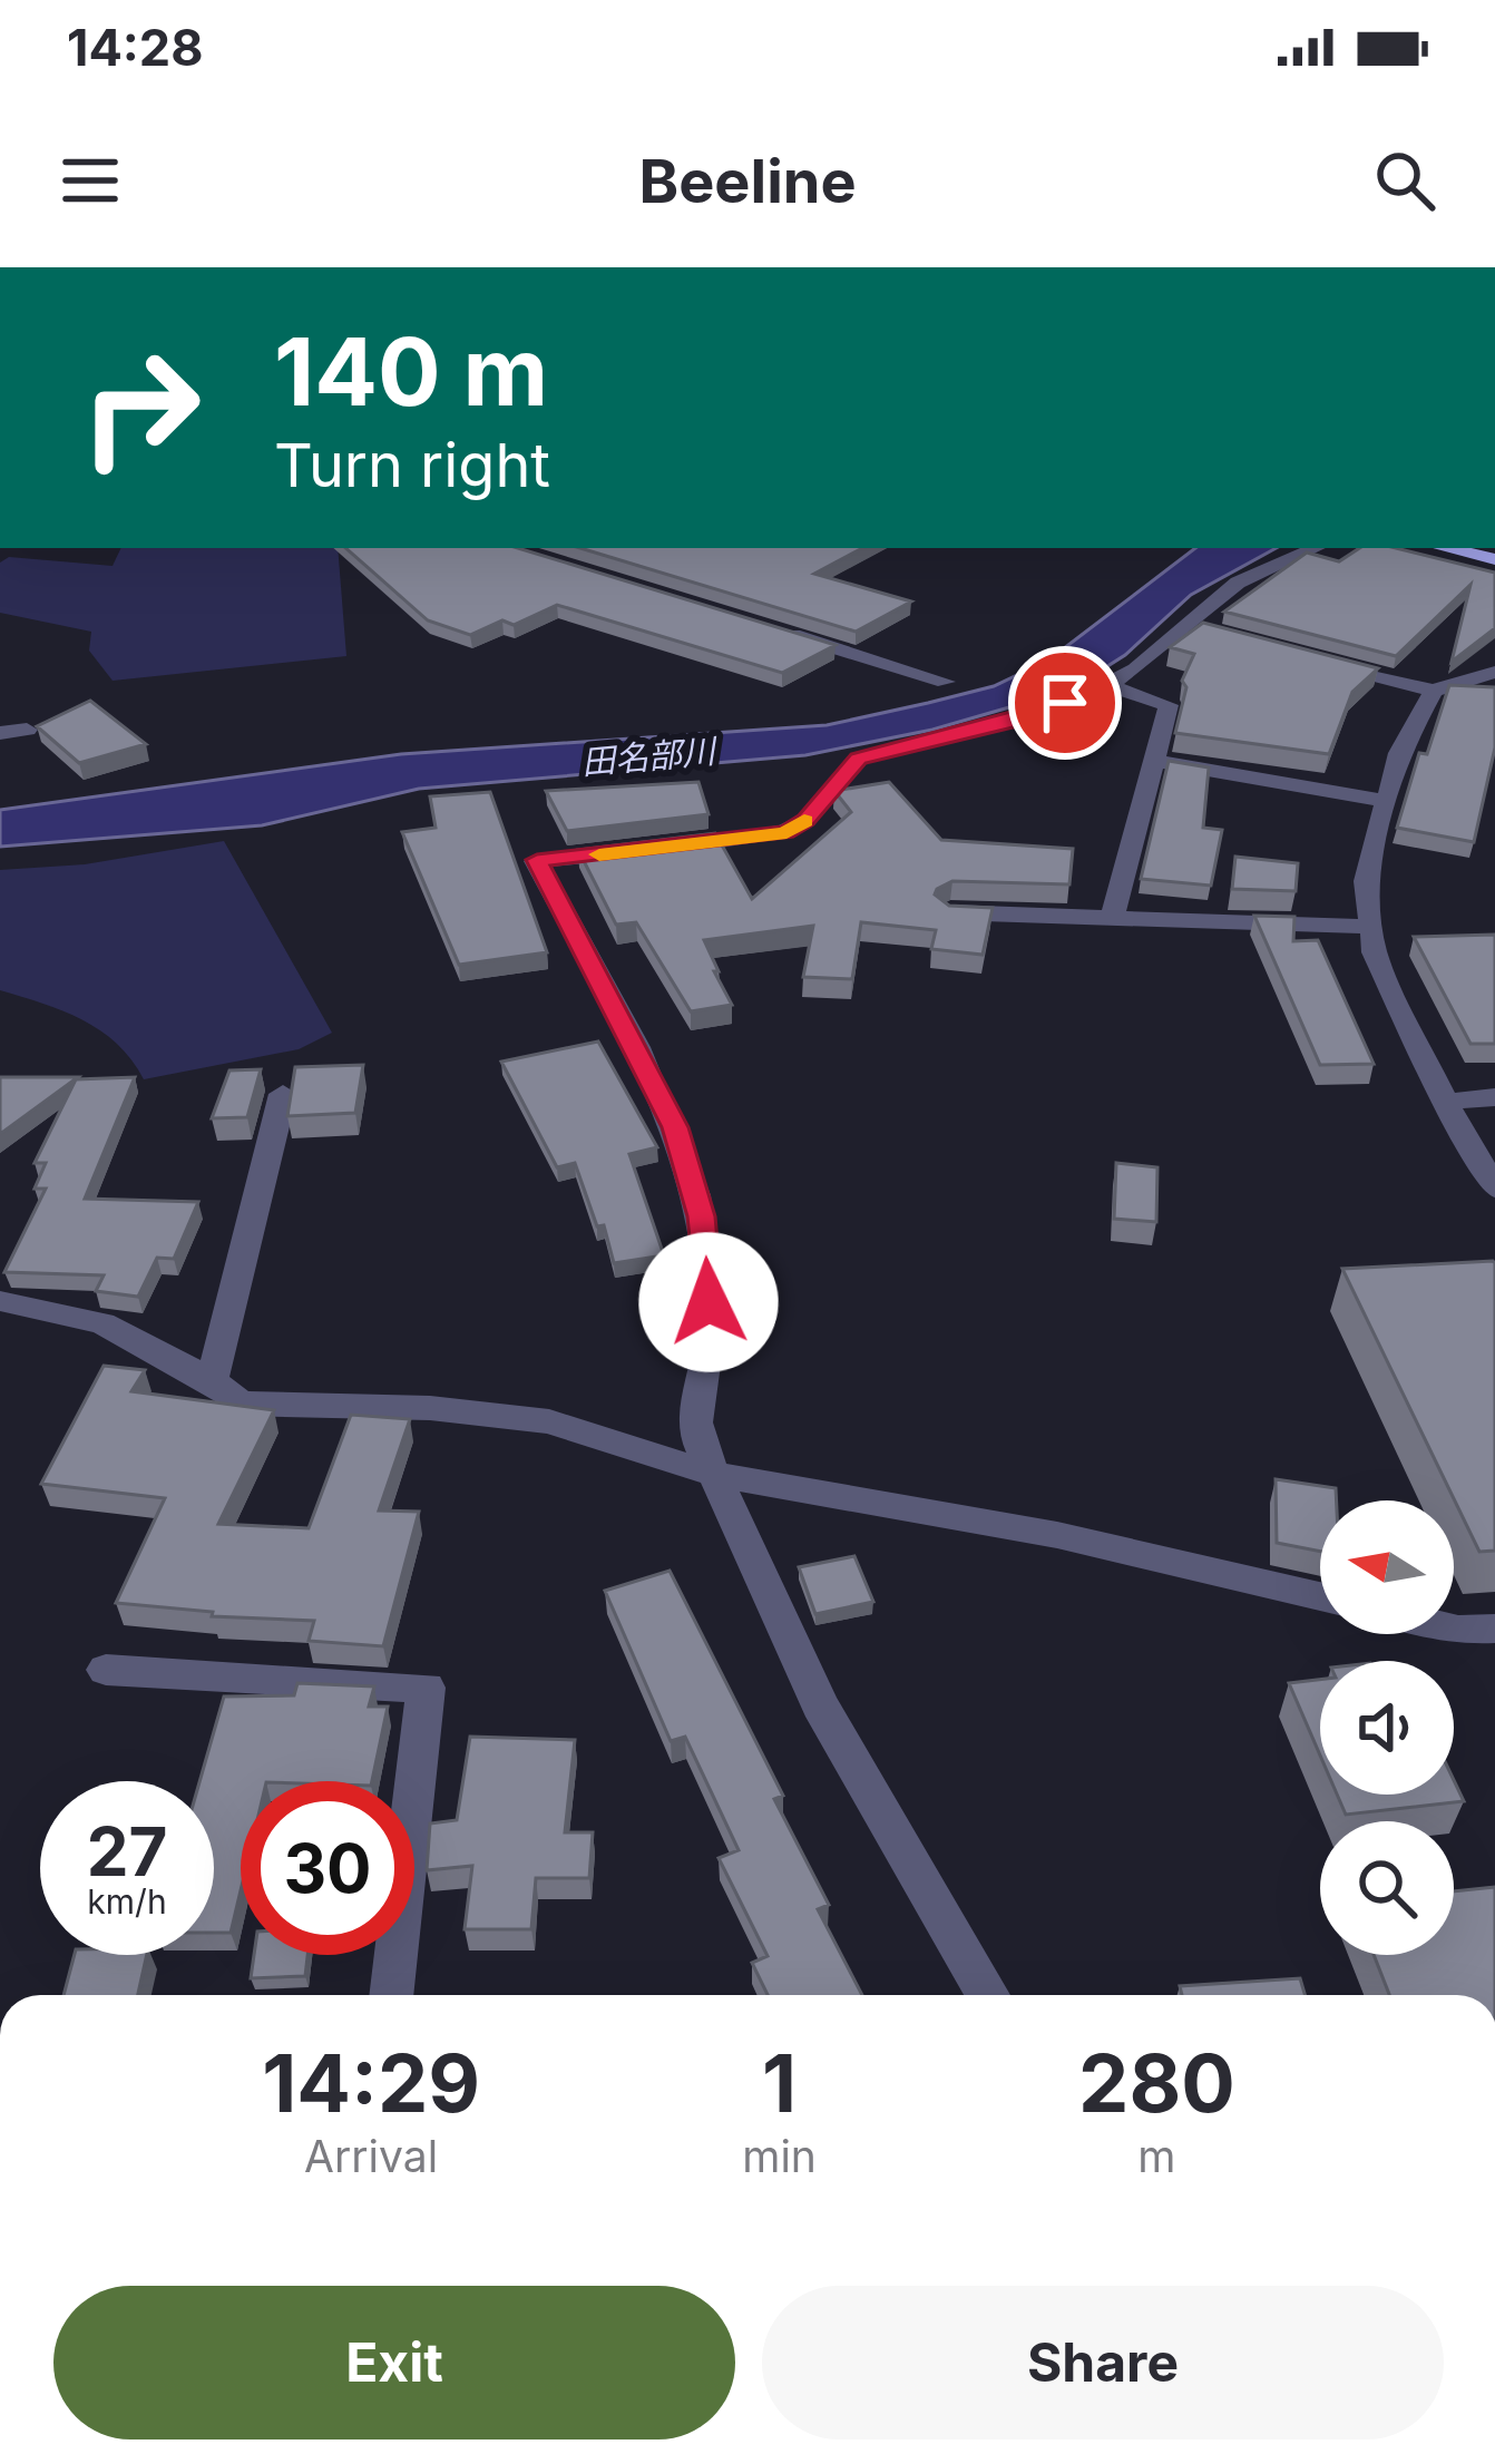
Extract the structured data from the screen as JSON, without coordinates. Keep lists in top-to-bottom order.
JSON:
{
  "water": ["田名部川"],
  "north": "left",
  "page": {
    "status": "14:28",
    "header": "Beeline",
    "turn": ["140 m", "Turn right"],
    "speed": "27 km/h",
    "limit": "30",
    "eta": [
      "14:29",
      "Arrival",
      "1",
      "min",
      "280",
      "m"
    ],
    "buttons": ["Exit", "Share"]
  }
}
